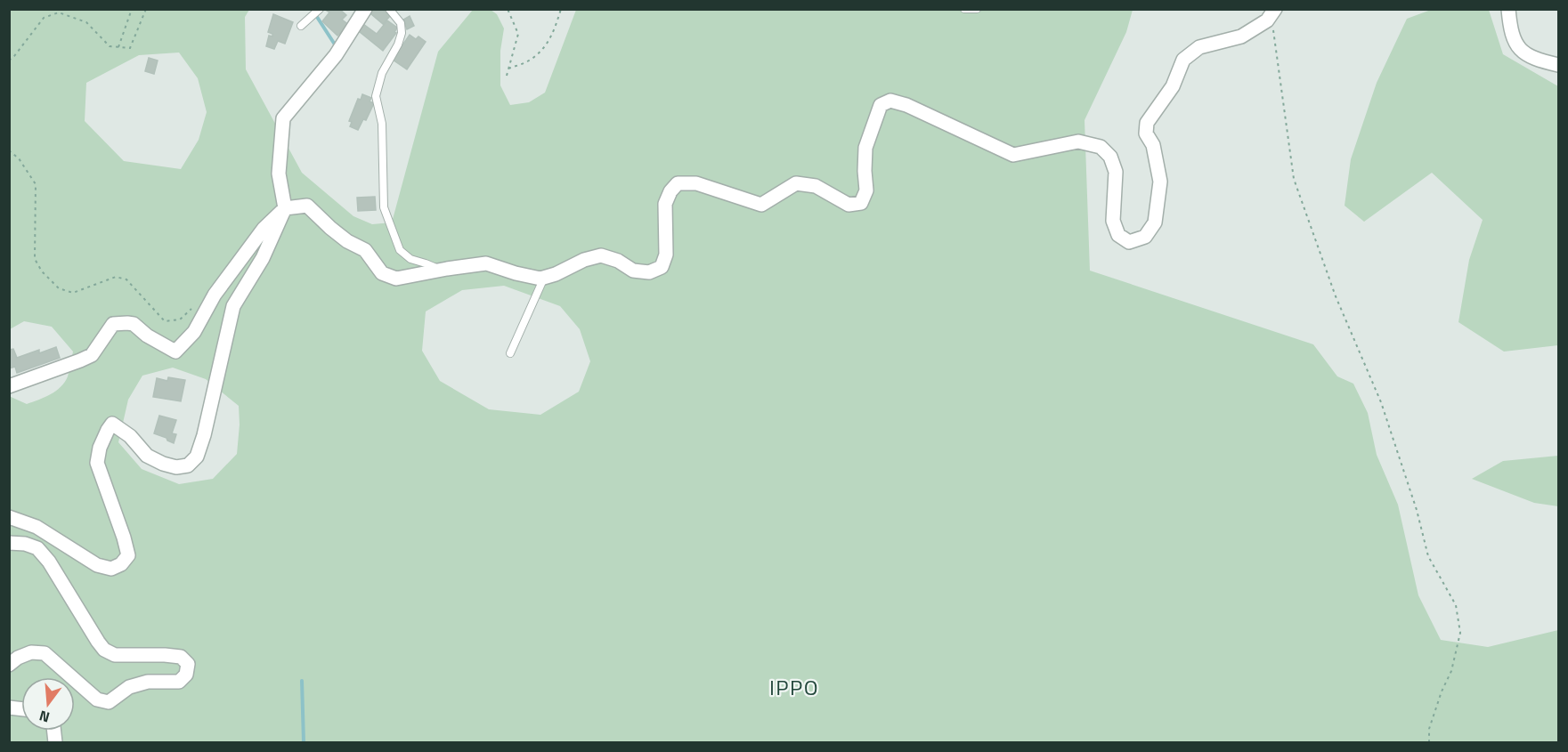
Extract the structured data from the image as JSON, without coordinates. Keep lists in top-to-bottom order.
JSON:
{
  "districts": ["IPPO"],
  "north": "bottom"
}
